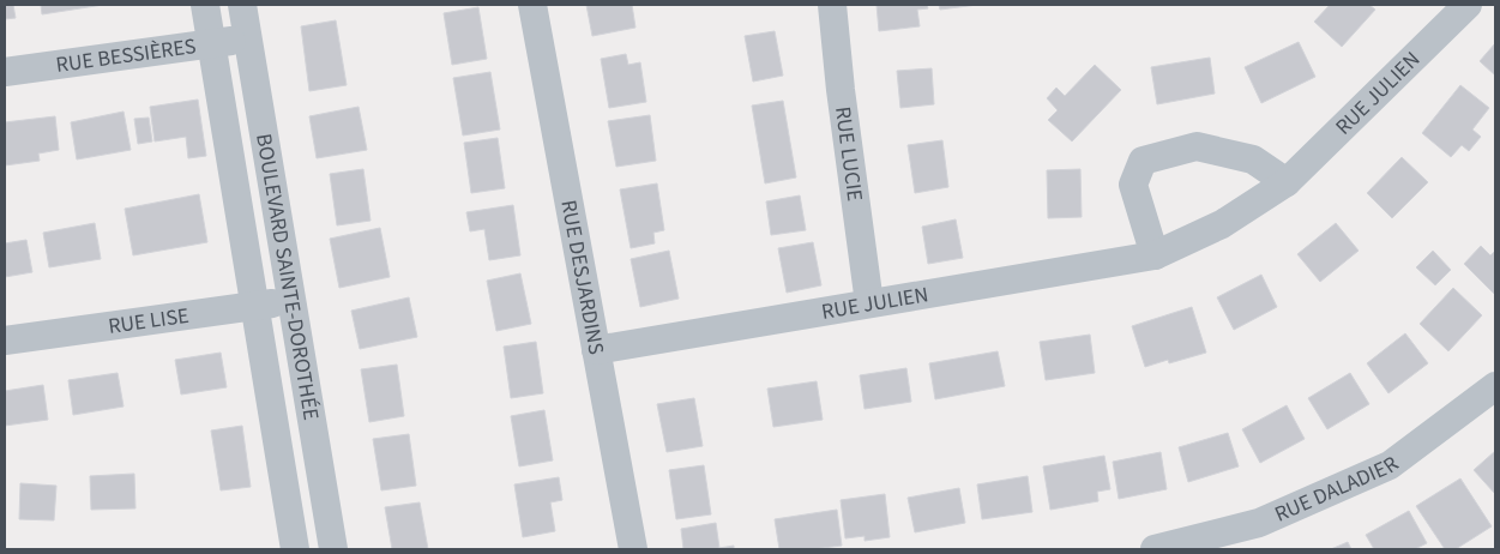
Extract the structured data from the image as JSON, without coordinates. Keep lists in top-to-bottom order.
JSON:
{
  "streets": {
    "street": [
      "RUE BESSIÈRES",
      "RUE JULIEN",
      "RUE LUCIE",
      "BOULEVARD SAINTE-DOROTHÉE",
      "RUE DESJARDINS",
      "RUE LISE",
      "RUE DALADIER"
    ]
  },
  "crossings": [
    ["RUE BESSIÈRES", "BOULEVARD SAINTE-DOROTHÉE"],
    ["RUE JULIEN", "RUE LUCIE"],
    ["RUE JULIEN", "RUE DESJARDINS"],
    ["BOULEVARD SAINTE-DOROTHÉE", "RUE LISE"]
  ]
}
